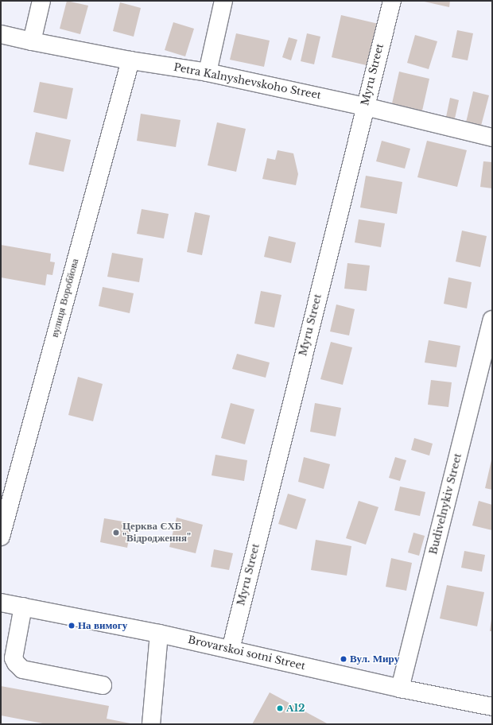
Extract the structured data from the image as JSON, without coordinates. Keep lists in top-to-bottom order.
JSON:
{
  "streets": {
    "street": [
      "Myru Street",
      "Petra Kalnyshevskoho Street",
      "вулиця Воробйова",
      "Budivelnykiv Street",
      "Brovarskoi sotni Street"
    ]
  },
  "crossings": [
    ["Myru Street", "Petra Kalnyshevskoho Street"],
    ["Myru Street", "Brovarskoi sotni Street"],
    ["Petra Kalnyshevskoho Street", "вулиця Воробйова"],
    ["Budivelnykiv Street", "Brovarskoi sotni Street"]
  ],
  "places": [
    "Церква ЄХБ \"Відродження\"",
    "На вимогу",
    "Вул. Миру",
    "А12"
  ]
}
